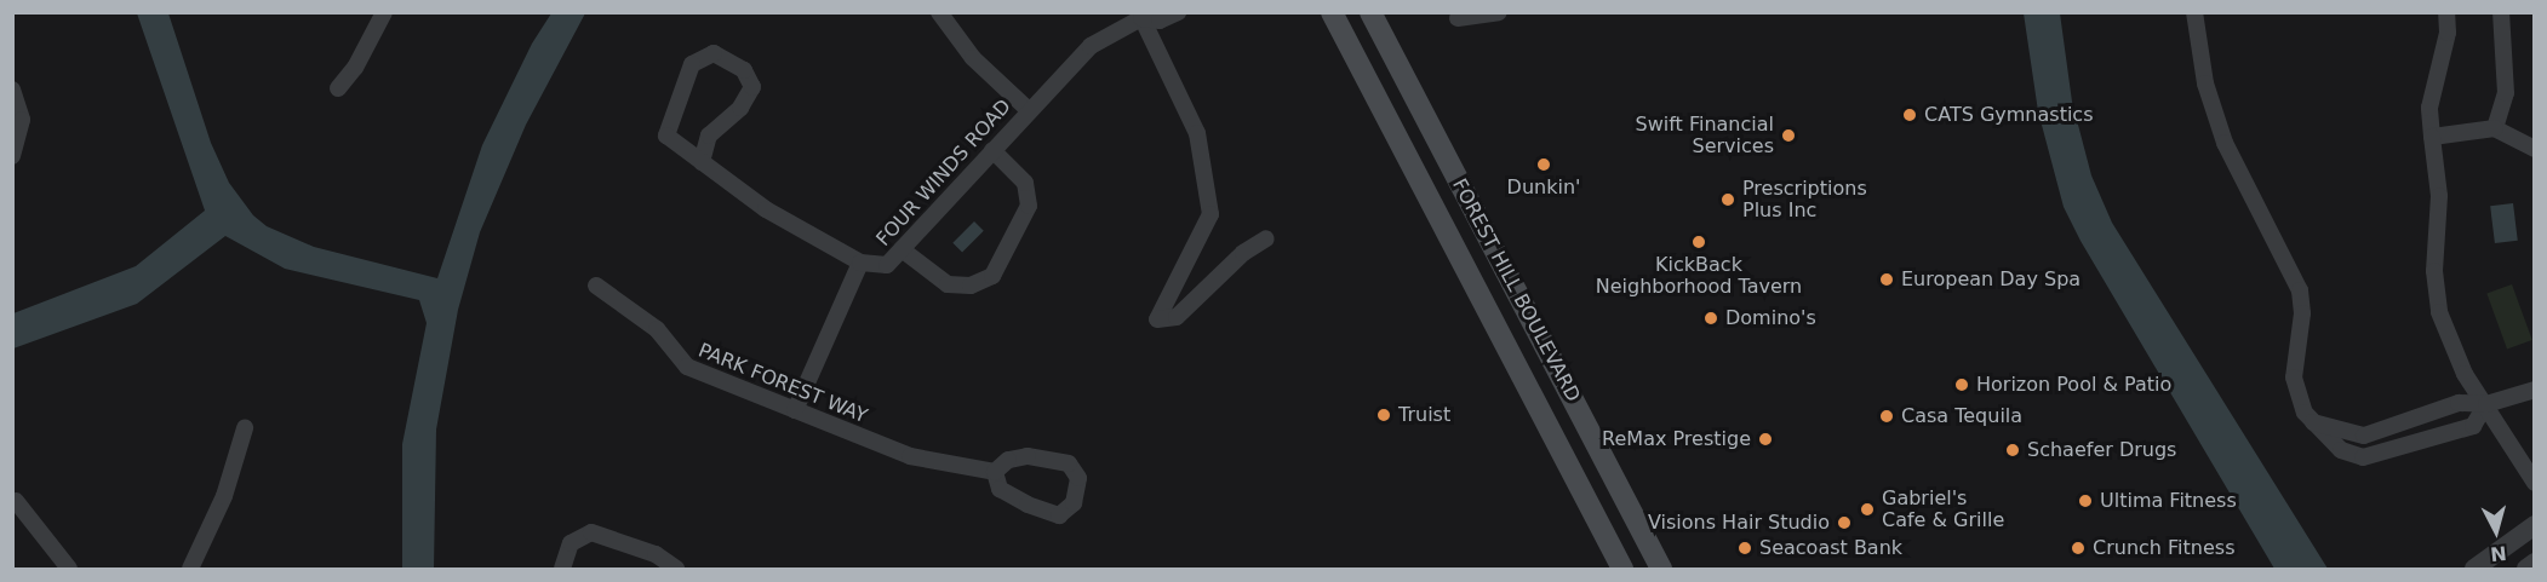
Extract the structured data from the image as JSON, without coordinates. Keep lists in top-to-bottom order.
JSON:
{
  "streets": {
    "main road": ["FOREST HILL BOULEVARD"],
    "street": ["FOUR WINDS ROAD", "PARK FOREST WAY"]
  },
  "crossings": [
    ["FOUR WINDS ROAD", "PARK FOREST WAY"]
  ],
  "places": [
    "CATS Gymnastics",
    "Swift Financial Services",
    "Dunkin'",
    "Prescriptions Plus Inc",
    "KickBack Neighborhood Tavern",
    "European Day Spa",
    "Domino's",
    "Horizon Pool & Patio",
    "Truist",
    "Casa Tequila",
    "ReMax Prestige",
    "Schaefer Drugs",
    "Ultima Fitness",
    "Gabriel's Cafe & Grille",
    "Visions Hair Studio",
    "Seacoast Bank",
    "Crunch Fitness"
  ],
  "north": "bottom"
}
